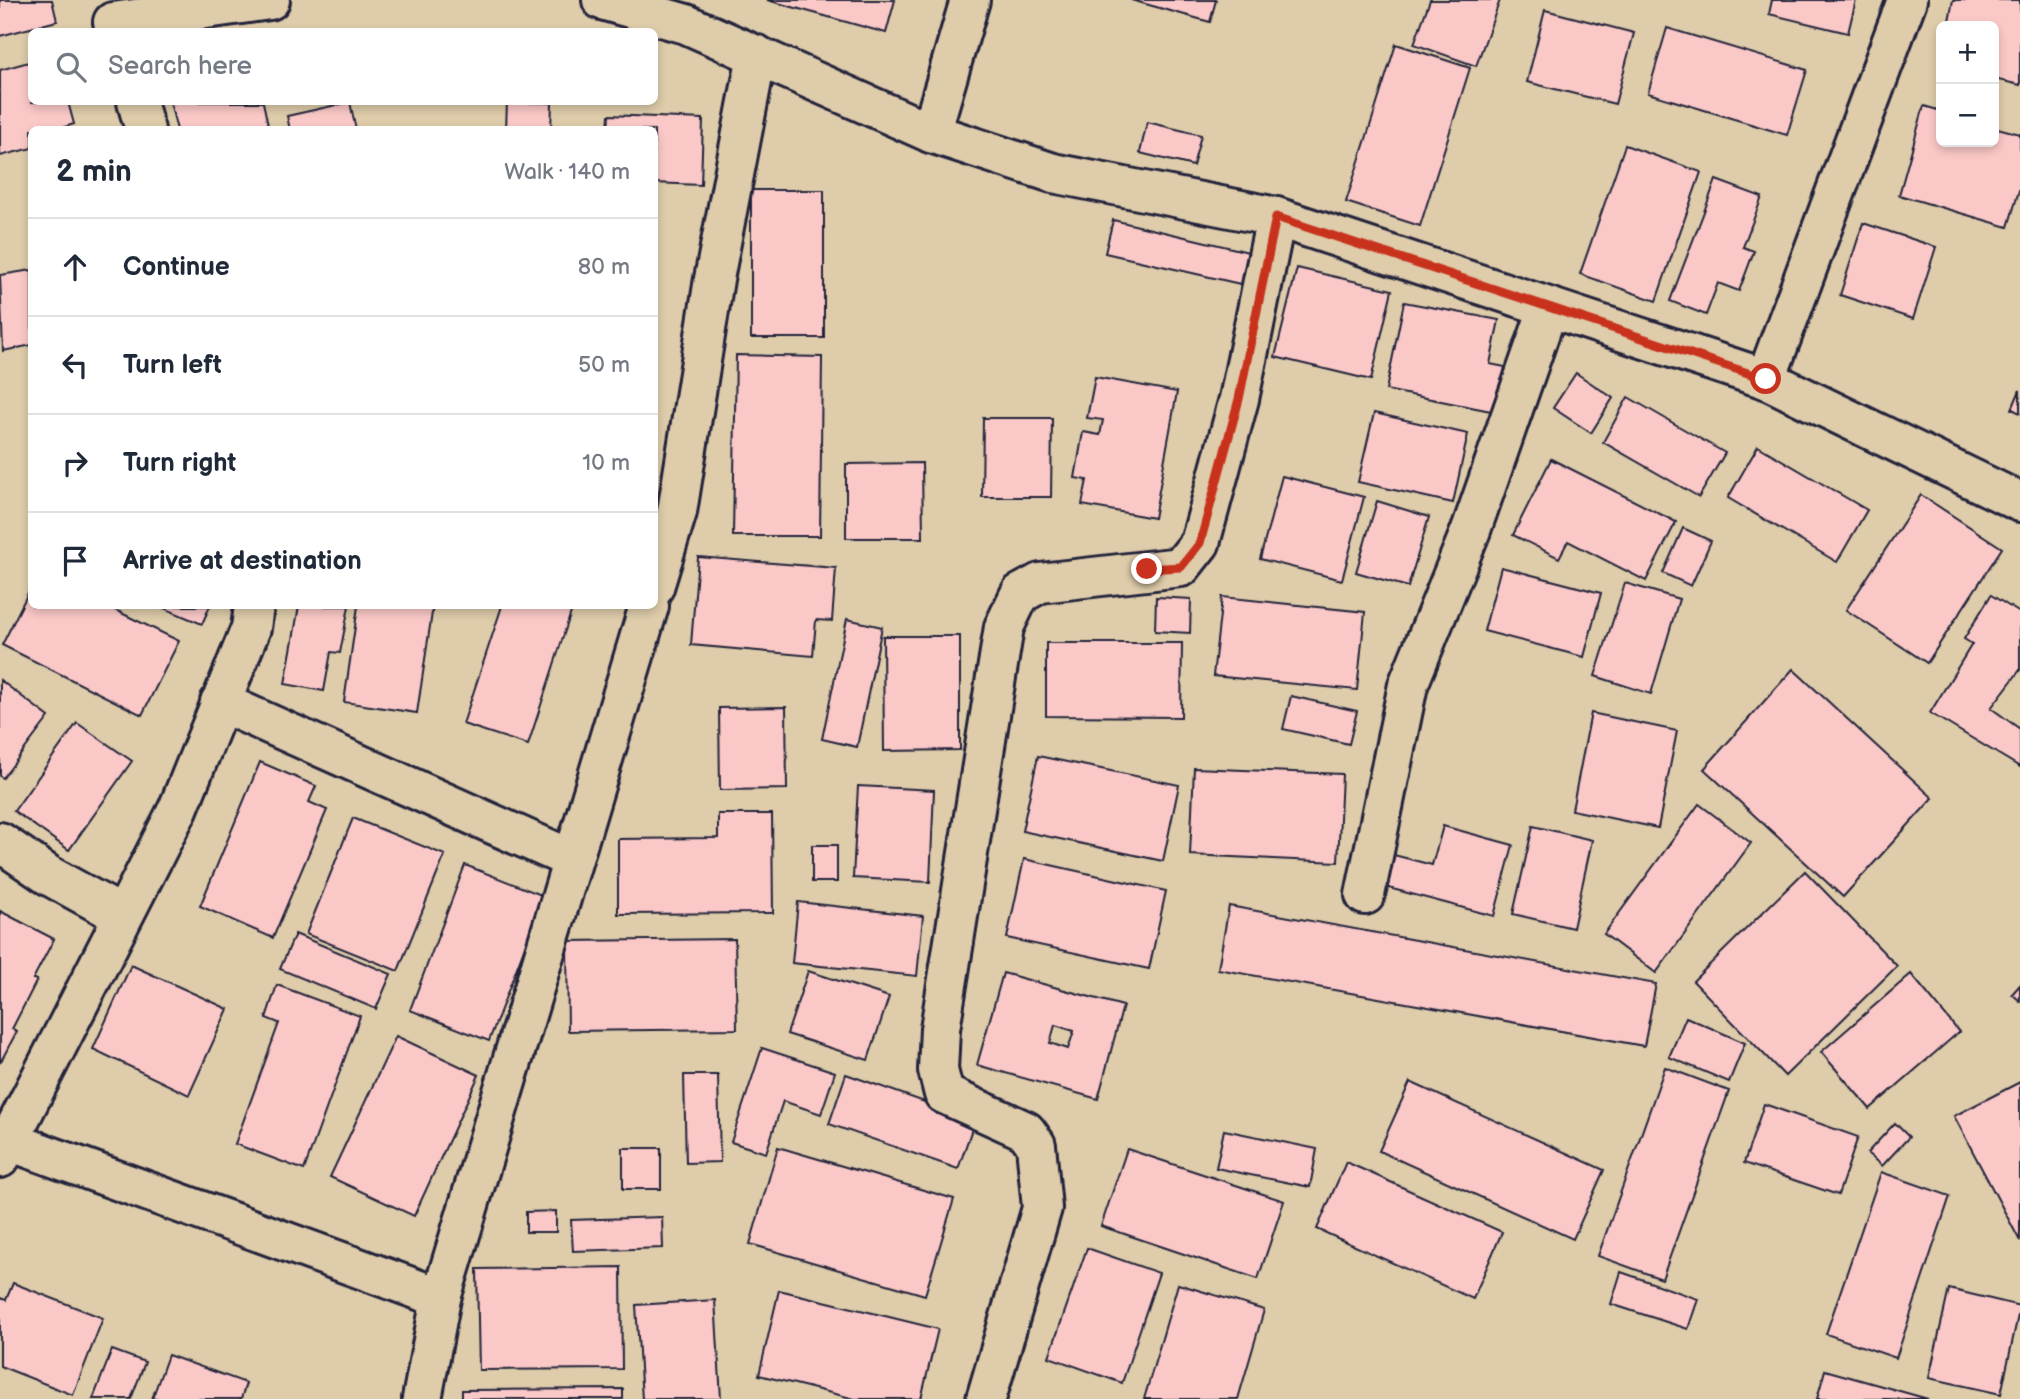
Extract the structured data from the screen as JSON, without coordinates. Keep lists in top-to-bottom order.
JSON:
{
  "page": {
    "map_buttons": ["+", "−"],
    "search": "Search here",
    "heading": ["2 min", "Walk · 140 m"],
    "list": [
      ["Continue", "80 m"],
      ["Turn left", "50 m"],
      ["Turn right", "10 m"],
      "Arrive at destination"
    ]
  }
}
